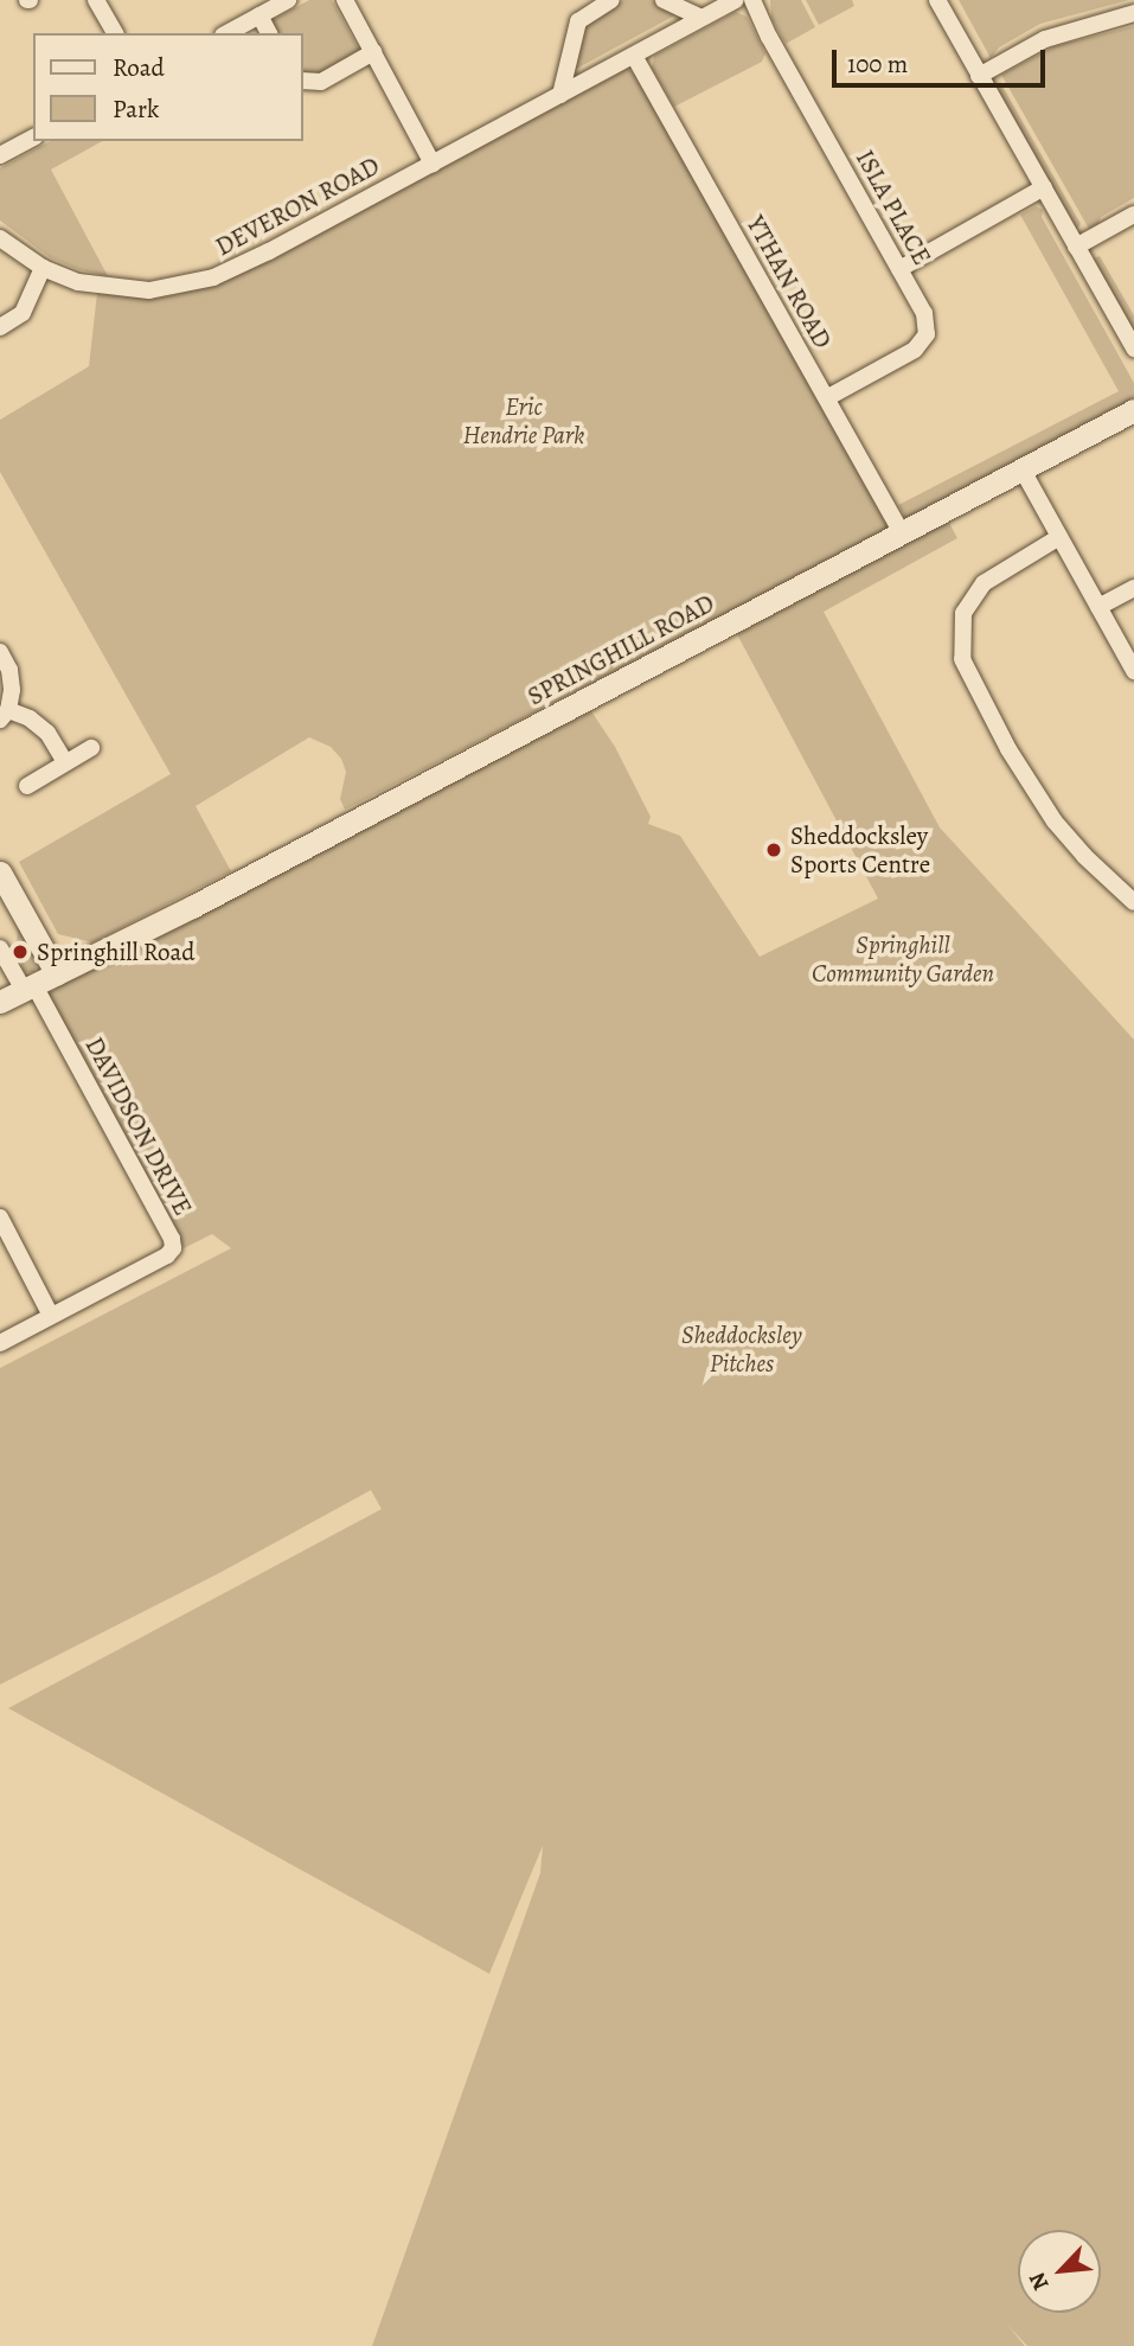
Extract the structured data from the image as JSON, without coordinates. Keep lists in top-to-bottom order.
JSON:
{
  "streets": {
    "street": [
      "DEVERON ROAD",
      "ISLA PLACE",
      "YTHAN ROAD",
      "SPRINGHILL ROAD",
      "DAVIDSON DRIVE"
    ]
  },
  "crossings": [
    ["DEVERON ROAD", "YTHAN ROAD"],
    ["ISLA PLACE", "YTHAN ROAD"],
    ["YTHAN ROAD", "SPRINGHILL ROAD"],
    ["SPRINGHILL ROAD", "DAVIDSON DRIVE"]
  ],
  "parks": ["Eric Hendrie Park", "Springhill Community Garden", "Sheddocksley Pitches"],
  "places": ["Sheddocksley Sports Centre", "Springhill Road"],
  "legend": ["Road", "Park"],
  "scale_bar": "100 m",
  "north": "bottom left"
}
